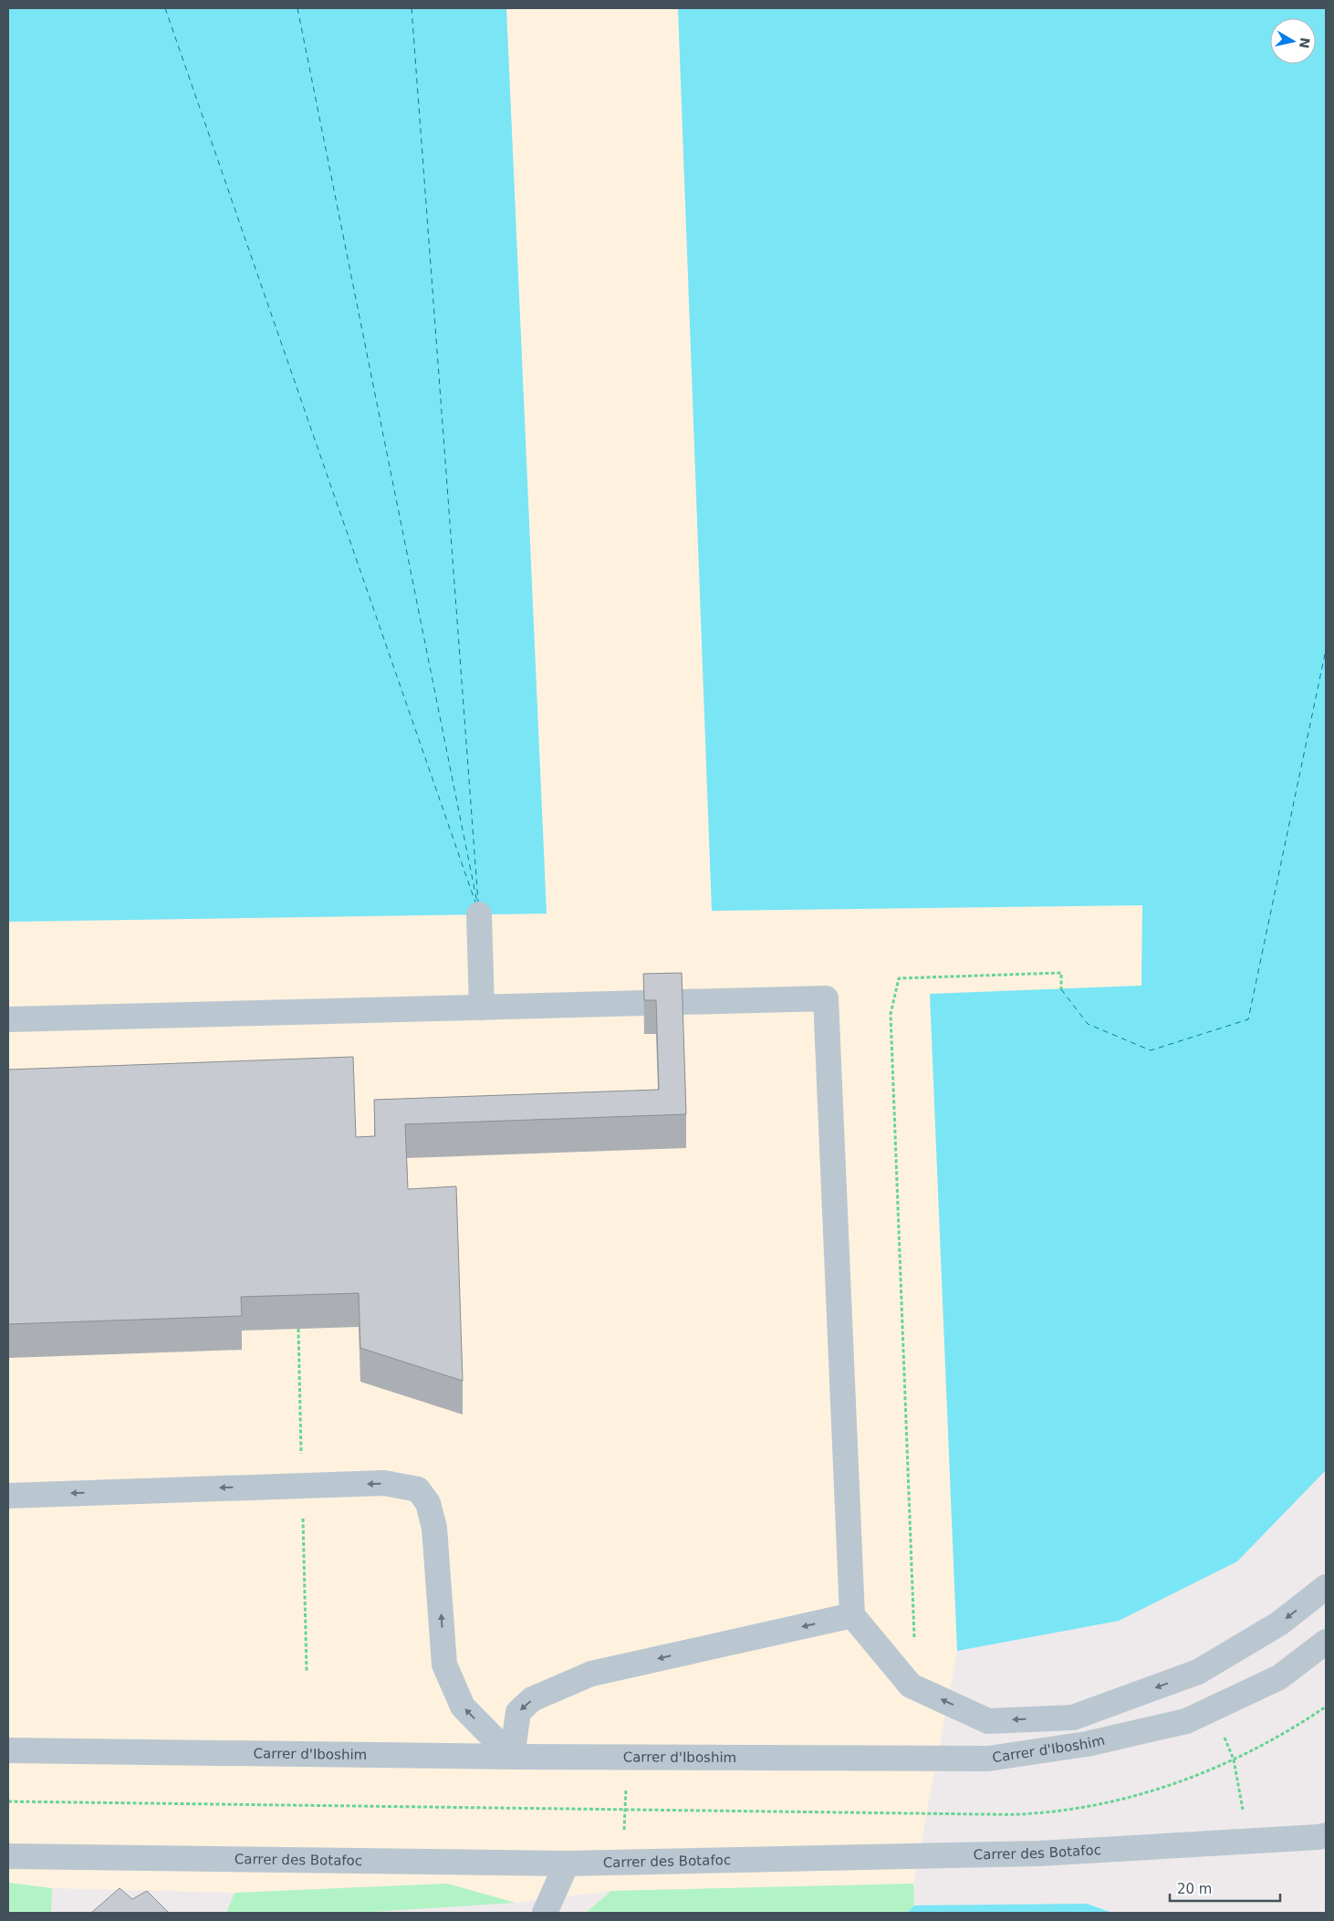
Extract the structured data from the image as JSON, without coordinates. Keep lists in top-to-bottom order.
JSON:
{
  "streets": {
    "street": ["Carrer d'Iboshim", "Carrer des Botafoc"]
  },
  "scale_bar": "20 m",
  "north": "right"
}
